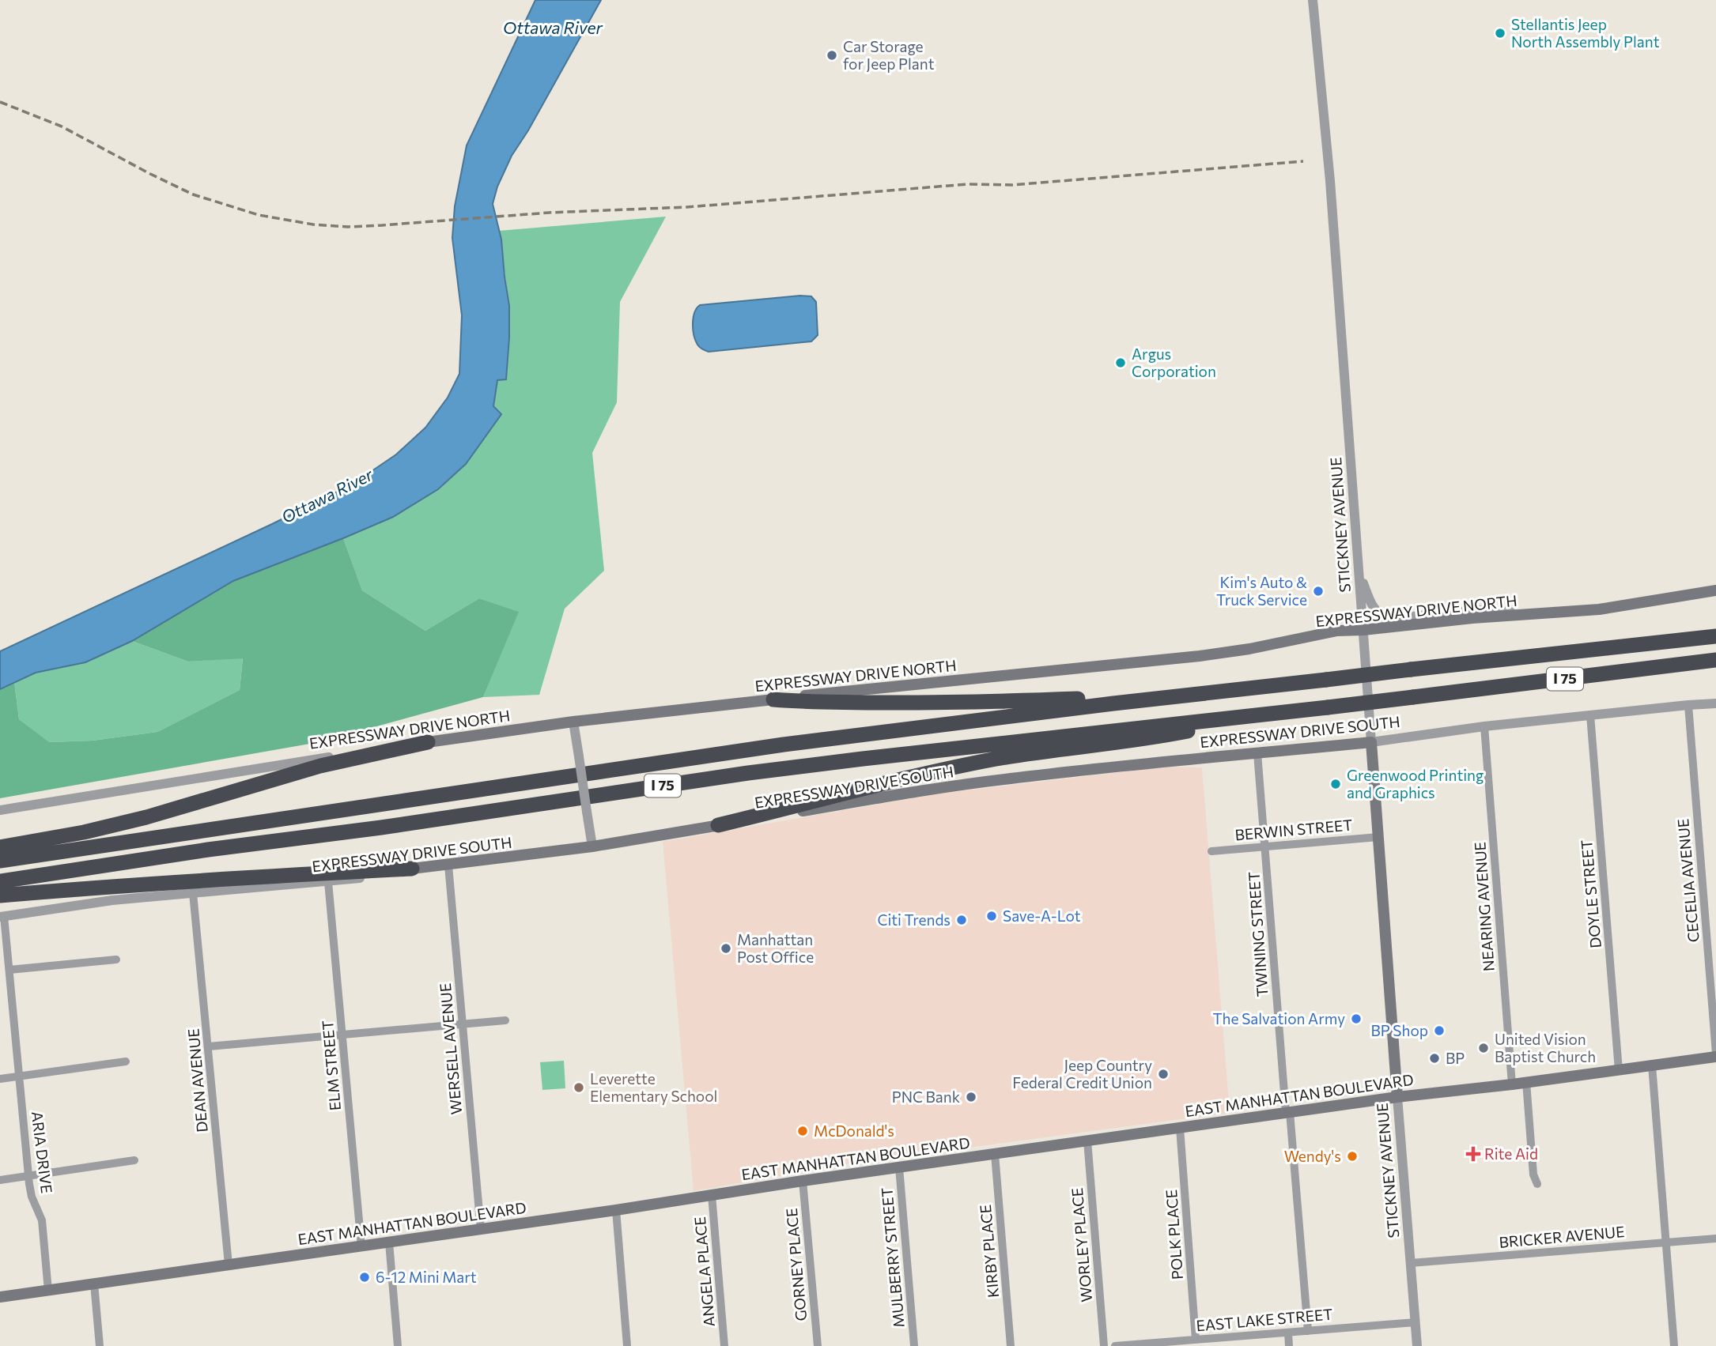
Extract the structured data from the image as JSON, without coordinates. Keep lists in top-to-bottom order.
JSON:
{
  "streets": {
    "highway": ["I 75"],
    "main road": [
      "STICKNEY AVENUE",
      "EXPRESSWAY DRIVE NORTH",
      "EXPRESSWAY DRIVE SOUTH",
      "EAST MANHATTAN BOULEVARD"
    ],
    "street": [
      "BERWIN STREET",
      "CECELIA AVENUE",
      "DOYLE STREET",
      "NEARING AVENUE",
      "TWINING STREET",
      "WERSELL AVENUE",
      "ELM STREET",
      "DEAN AVENUE",
      "ARIA DRIVE",
      "POLK PLACE",
      "BRICKER AVENUE",
      "WORLEY PLACE",
      "KIRBY PLACE",
      "MULBERRY STREET",
      "GORNEY PLACE",
      "ANGELA PLACE",
      "EAST LAKE STREET"
    ]
  },
  "crossings": [
    ["STICKNEY AVENUE", "EXPRESSWAY DRIVE NORTH"],
    ["STICKNEY AVENUE", "EXPRESSWAY DRIVE SOUTH"],
    ["STICKNEY AVENUE", "BERWIN STREET"],
    ["STICKNEY AVENUE", "EAST MANHATTAN BOULEVARD"],
    ["STICKNEY AVENUE", "BRICKER AVENUE"],
    ["STICKNEY AVENUE", "EAST LAKE STREET"],
    ["EXPRESSWAY DRIVE SOUTH", "CECELIA AVENUE"],
    ["EXPRESSWAY DRIVE SOUTH", "DOYLE STREET"],
    ["EXPRESSWAY DRIVE SOUTH", "NEARING AVENUE"],
    ["EXPRESSWAY DRIVE SOUTH", "TWINING STREET"],
    ["EXPRESSWAY DRIVE SOUTH", "WERSELL AVENUE"],
    ["EXPRESSWAY DRIVE SOUTH", "ELM STREET"],
    ["EXPRESSWAY DRIVE SOUTH", "DEAN AVENUE"],
    ["EXPRESSWAY DRIVE SOUTH", "ARIA DRIVE"],
    ["BERWIN STREET", "TWINING STREET"],
    ["CECELIA AVENUE", "EAST MANHATTAN BOULEVARD"],
    ["DOYLE STREET", "EAST MANHATTAN BOULEVARD"],
    ["NEARING AVENUE", "EAST MANHATTAN BOULEVARD"],
    ["TWINING STREET", "EAST MANHATTAN BOULEVARD"],
    ["TWINING STREET", "EAST LAKE STREET"],
    ["WERSELL AVENUE", "EAST MANHATTAN BOULEVARD"],
    ["ELM STREET", "EAST MANHATTAN BOULEVARD"],
    ["DEAN AVENUE", "EAST MANHATTAN BOULEVARD"],
    ["EAST MANHATTAN BOULEVARD", "ARIA DRIVE"],
    ["EAST MANHATTAN BOULEVARD", "POLK PLACE"],
    ["EAST MANHATTAN BOULEVARD", "WORLEY PLACE"],
    ["EAST MANHATTAN BOULEVARD", "KIRBY PLACE"],
    ["EAST MANHATTAN BOULEVARD", "MULBERRY STREET"],
    ["EAST MANHATTAN BOULEVARD", "GORNEY PLACE"],
    ["EAST MANHATTAN BOULEVARD", "ANGELA PLACE"],
    ["POLK PLACE", "EAST LAKE STREET"]
  ],
  "water": ["Ottawa River"],
  "places": {
    "other": [
      "Stellantis Jeep North Assembly Plant",
      "Car Storage for Jeep Plant",
      "Argus Corporation",
      "Kim's Auto & Truck Service",
      "Greenwood Printing and Graphics",
      "Save-A-Lot",
      "Citi Trends",
      "Manhattan Post Office",
      "The Salvation Army",
      "BP Shop",
      "United Vision Baptist Church",
      "BP",
      "Jeep Country Federal Credit Union",
      "Leverette Elementary School",
      "PNC Bank",
      "McDonald's",
      "Wendy's",
      "6-12 Mini Mart"
    ],
    "health": ["Rite Aid"]
  }
}
